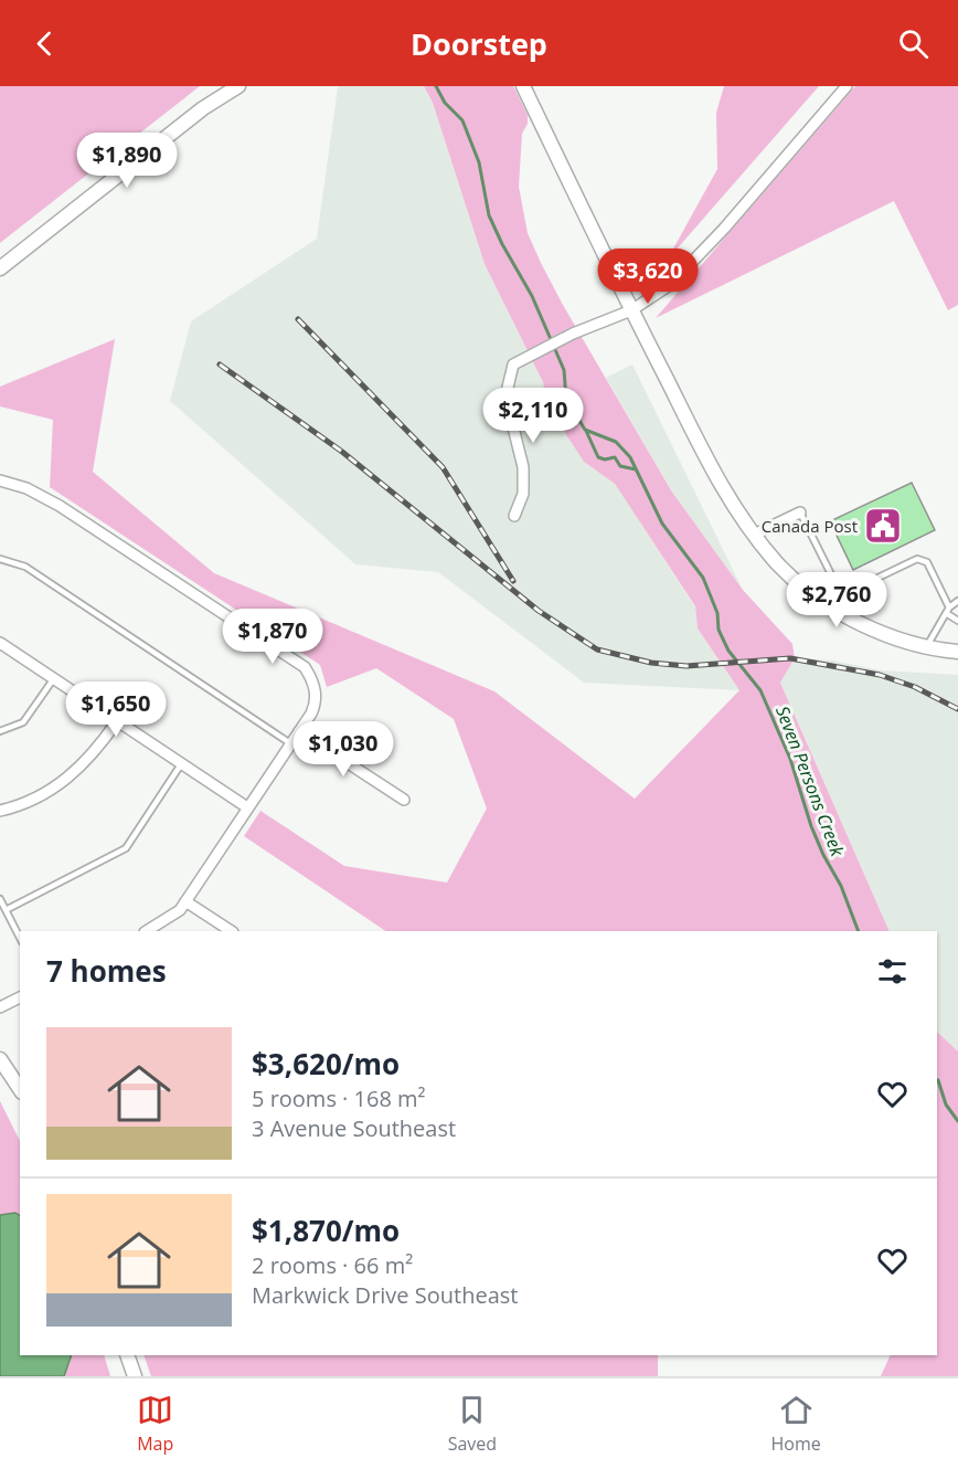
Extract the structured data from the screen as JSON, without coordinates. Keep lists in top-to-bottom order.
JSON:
{
  "water": ["Seven Persons Creek"],
  "places": {
    "public building": ["Canada Post"]
  },
  "page": {
    "header": "Doorstep",
    "price": [
      "$1,890",
      "$3,620",
      "$2,110",
      "$2,760",
      "$1,870",
      "$1,650",
      "$1,030"
    ],
    "heading": "7 homes",
    "list": [
      {
        "name": "$3,620/mo",
        "note": "5 rooms · 168 m² · 3 Avenue Southeast"
      },
      {
        "name": "$1,870/mo",
        "note": "2 rooms · 66 m² · Markwick Drive Southeast"
      }
    ],
    "tabs": ["Map", "Saved", "Home"]
  }
}
